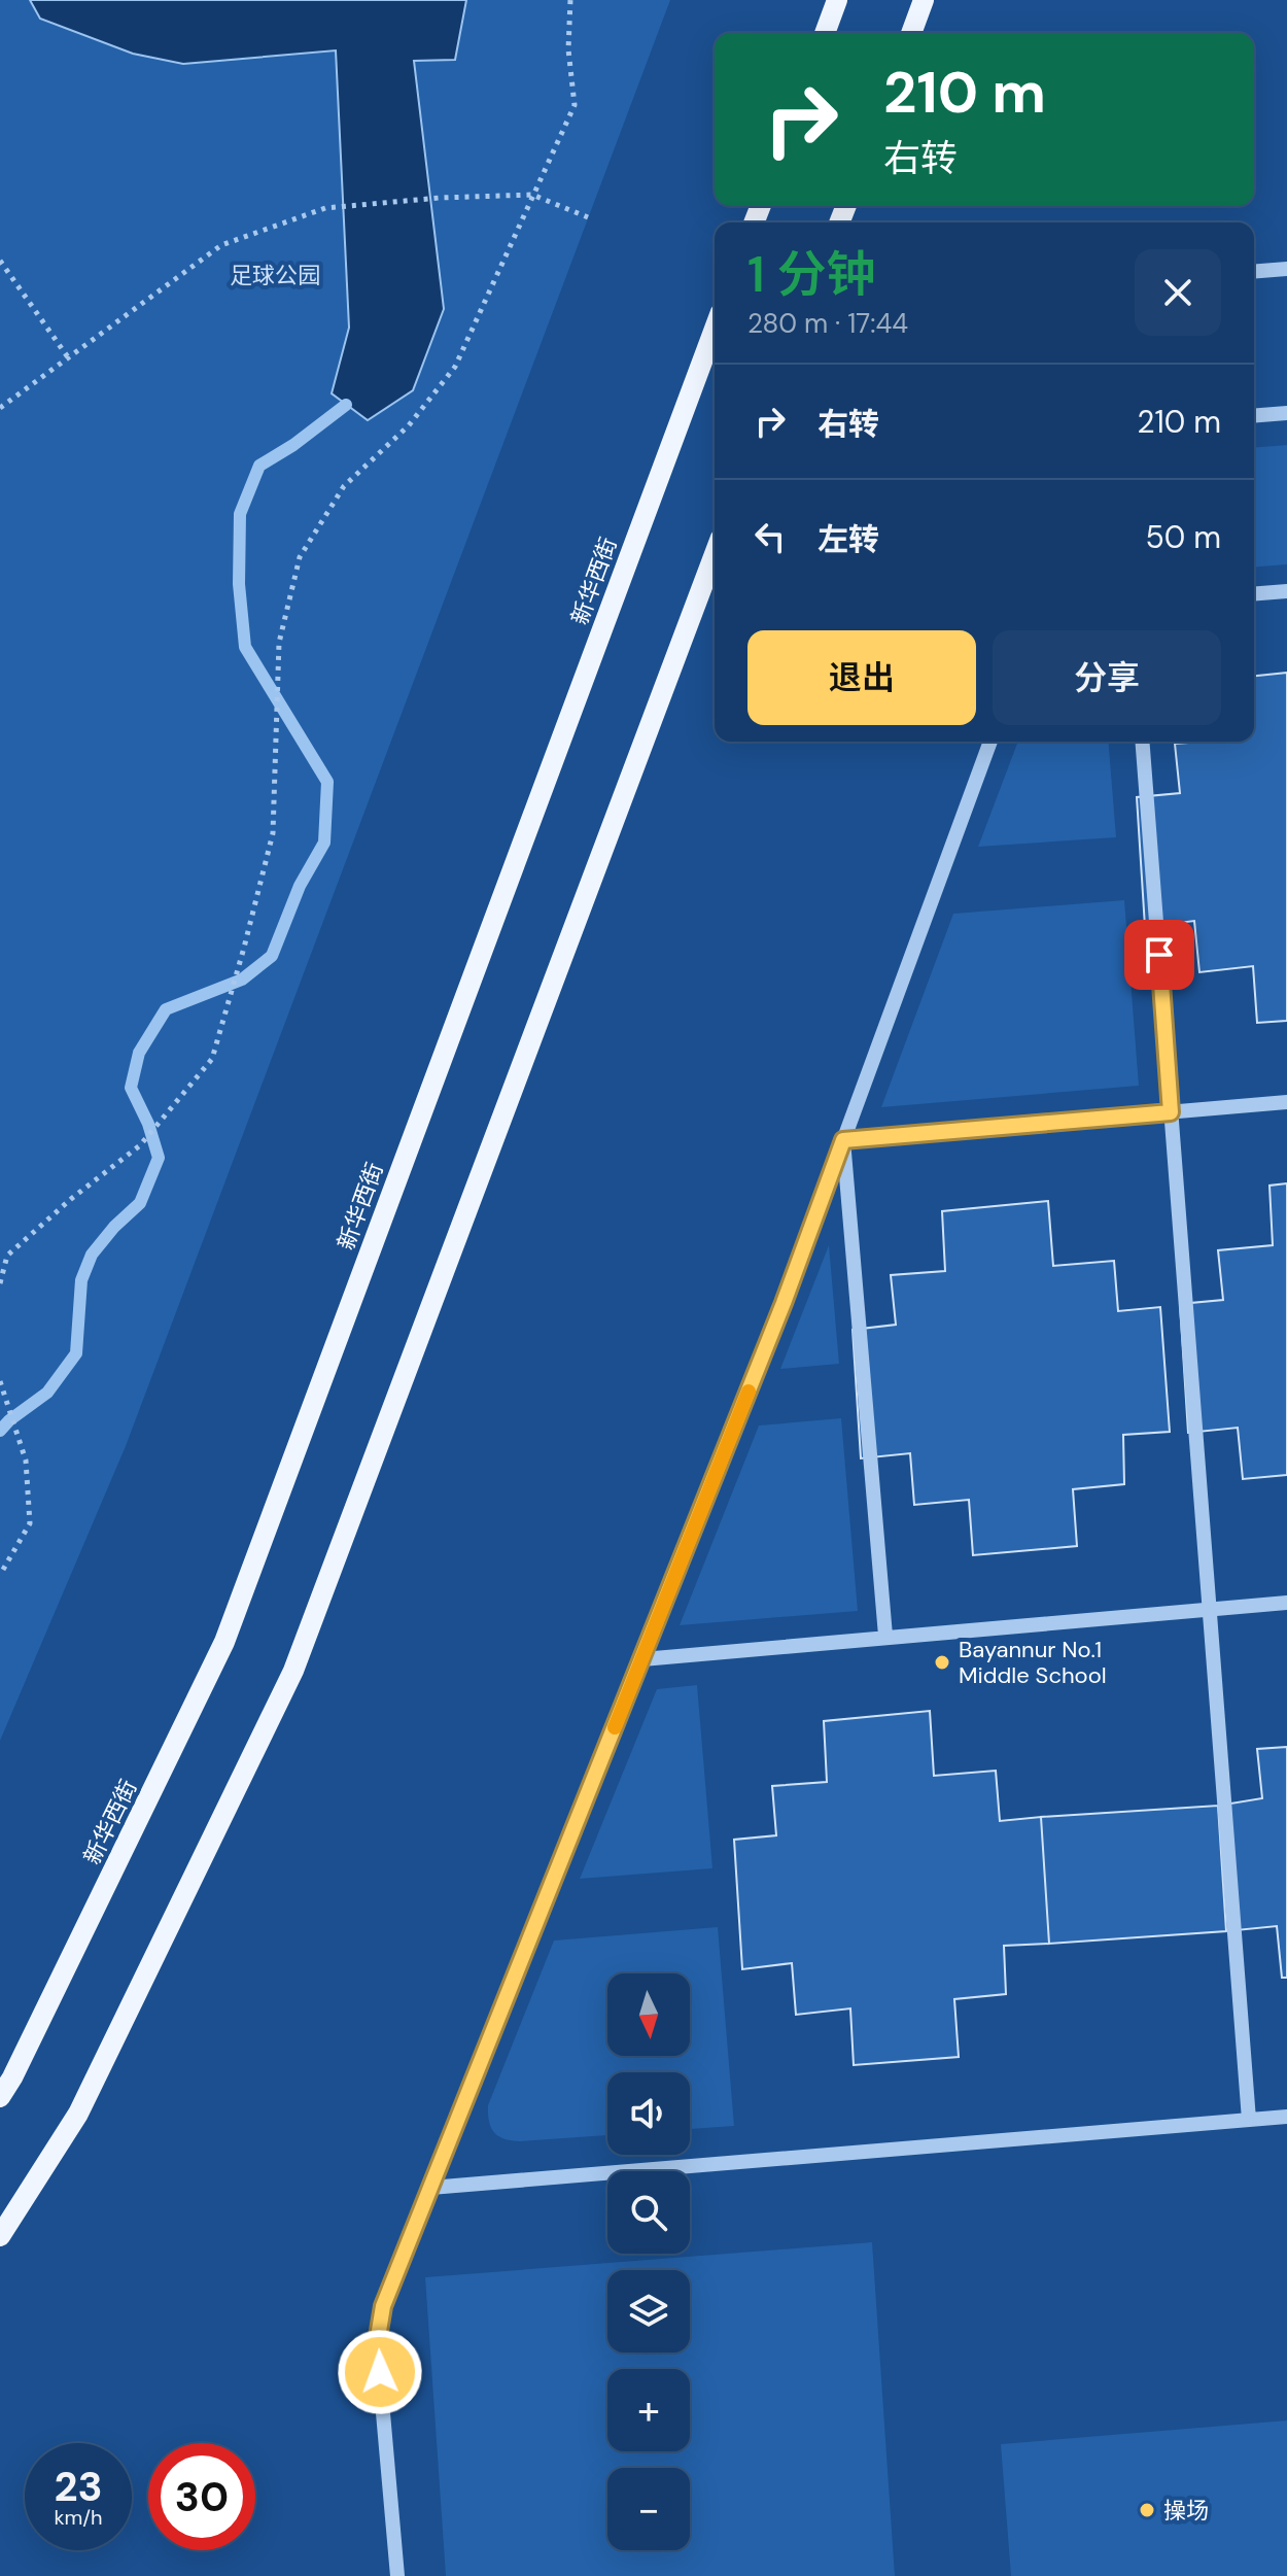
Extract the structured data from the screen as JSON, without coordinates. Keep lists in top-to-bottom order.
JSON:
{
  "streets": {
    "main road": ["新华西街"]
  },
  "parks": ["足球公园"],
  "places": ["Bayannur No.1 Middle School", "操场"],
  "north": "bottom",
  "page": {
    "turn": ["210 m", "右转"],
    "heading": ["1 分钟", "280 m · 17:44"],
    "list": [
      {
        "name": "右转",
        "value": "210 m"
      },
      {
        "name": "左转",
        "value": "50 m"
      }
    ],
    "buttons": ["退出", "分享"],
    "map_buttons": ["+", "−"],
    "speed": "23 km/h",
    "limit": "30"
  }
}
